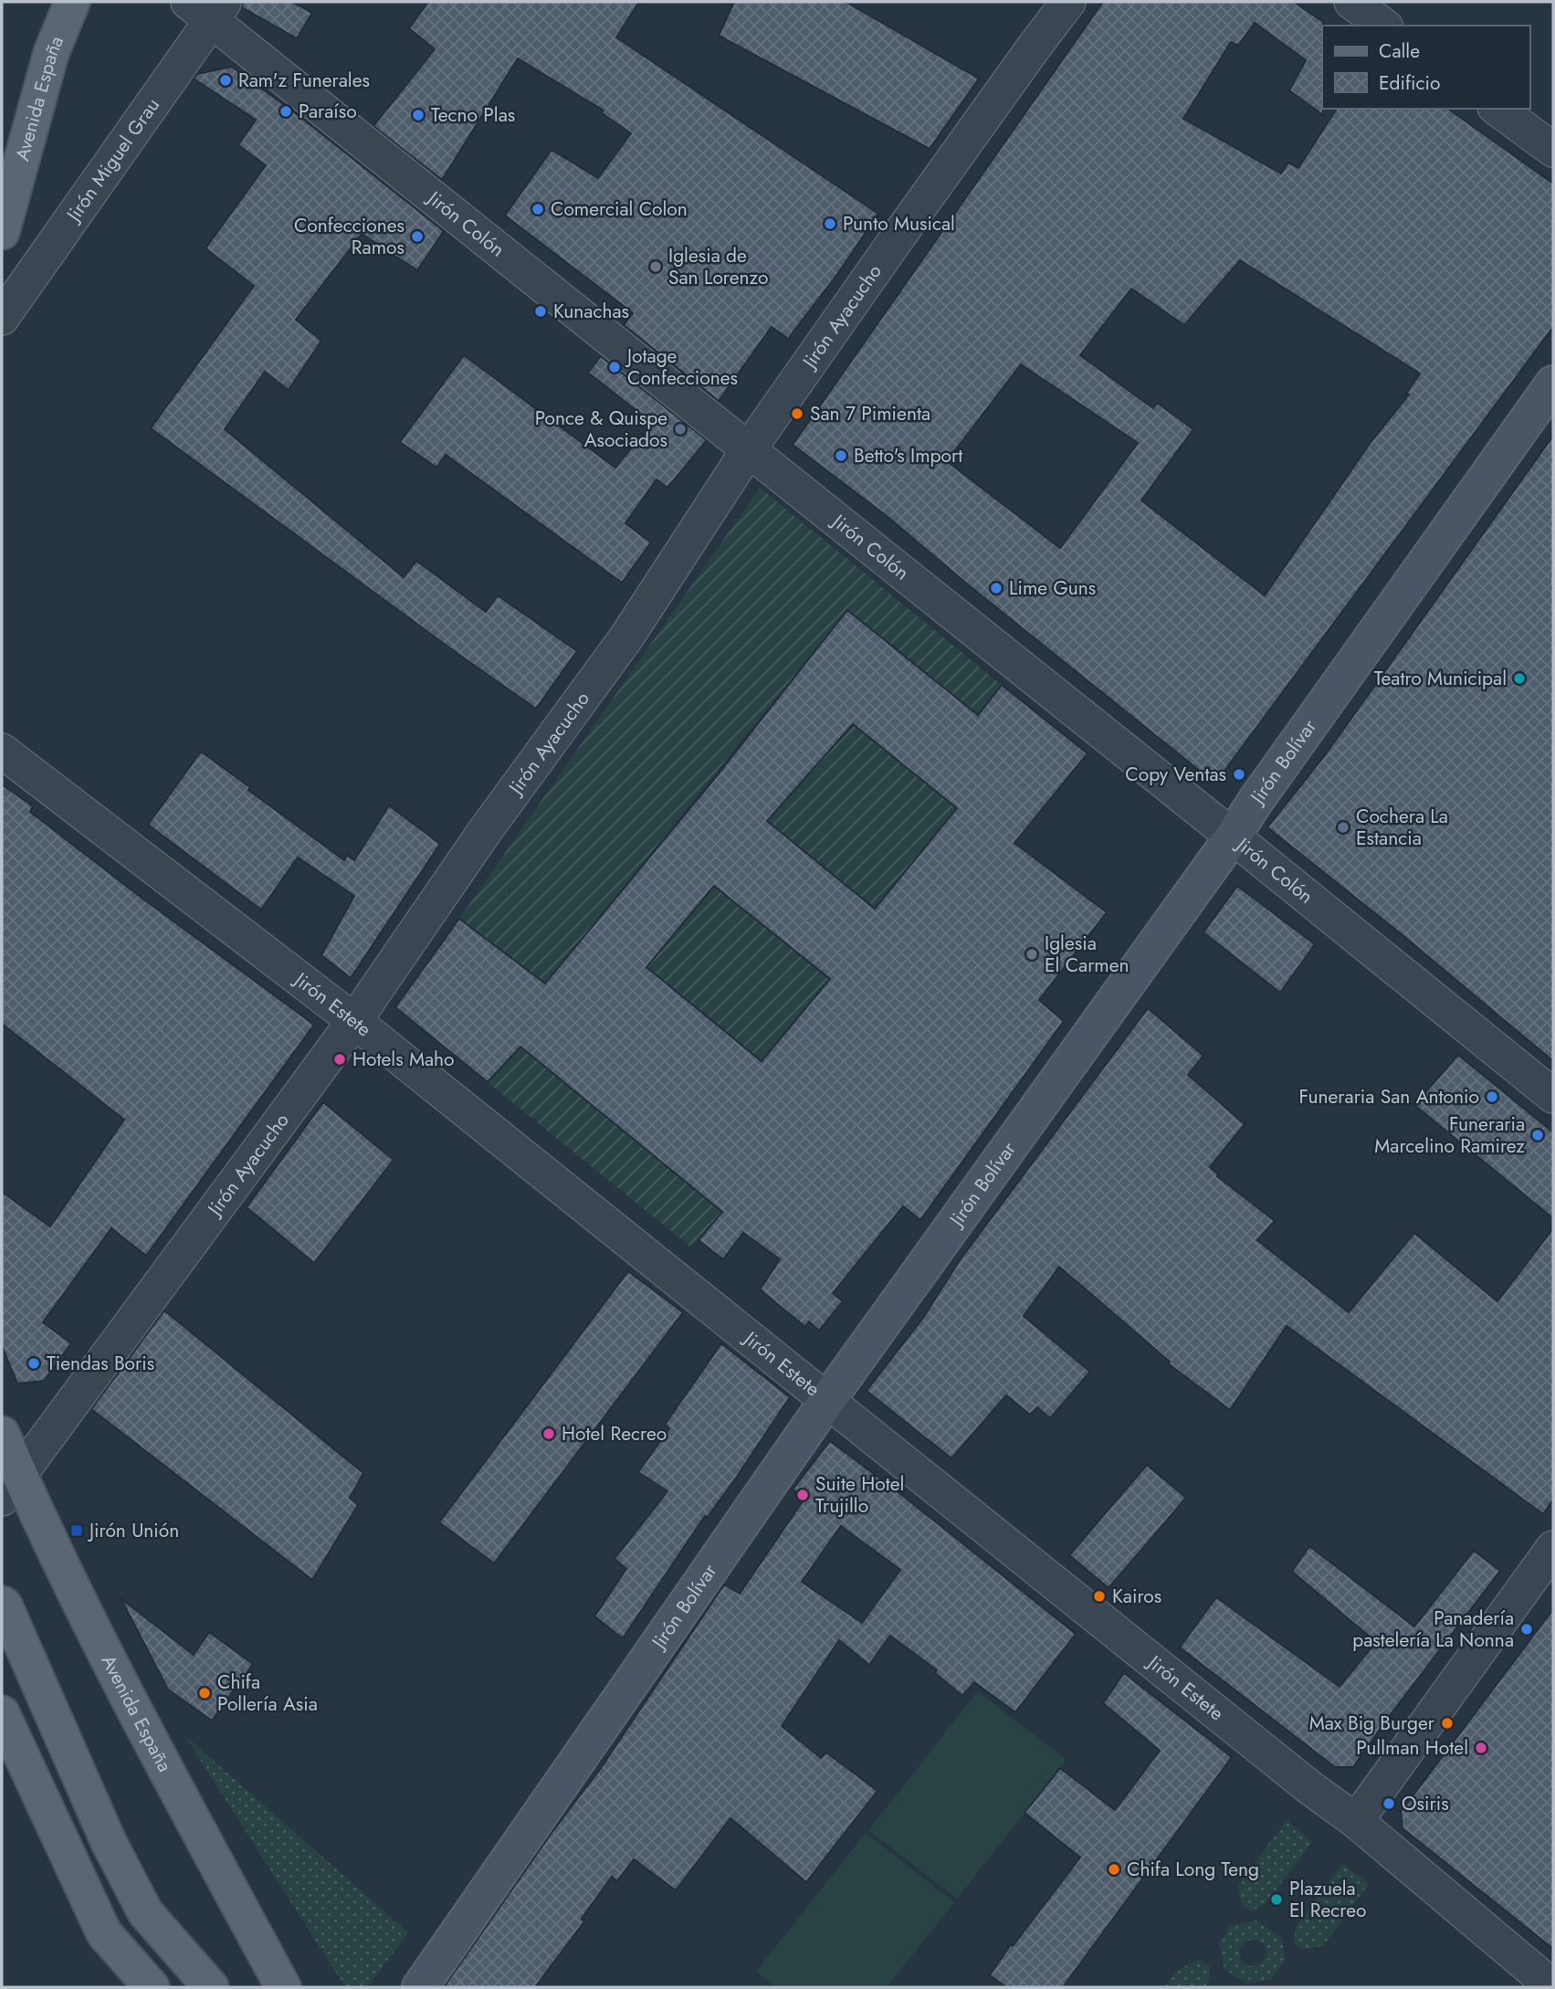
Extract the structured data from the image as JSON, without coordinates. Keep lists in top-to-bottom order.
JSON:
{
  "streets": {
    "main road": ["Avenida España"],
    "street": [
      "Jirón Miguel Grau",
      "Jirón Colón",
      "Jirón Ayacucho",
      "Jirón Bolívar",
      "Jirón Estete"
    ]
  },
  "crossings": [
    ["Avenida España", "Jirón Ayacucho"],
    ["Jirón Miguel Grau", "Jirón Colón"],
    ["Jirón Colón", "Jirón Ayacucho"],
    ["Jirón Colón", "Jirón Bolívar"],
    ["Jirón Ayacucho", "Jirón Estete"],
    ["Jirón Bolívar", "Jirón Estete"]
  ],
  "places": {
    "other": [
      "Ram'z Funerales",
      "Paraíso",
      "Tecno Plas",
      "Comercial Colon",
      "Punto Musical",
      "Confecciones Ramos",
      "Iglesia de San Lorenzo",
      "Kunachas",
      "Jotage Confecciones",
      "San 7 Pimienta",
      "Ponce & Quispe Asociados",
      "Betto's Import",
      "Lime Guns",
      "Teatro Municipal",
      "Copy Ventas",
      "Cochera La Estancia",
      "Iglesia El Carmen",
      "Hotels Maho",
      "Funeraria San Antonio",
      "Funeraria Marcelino Ramirez",
      "Tiendas Boris",
      "Hotel Recreo",
      "Suite Hotel Trujillo",
      "Kairos",
      "Panadería pastelería La Nonna",
      "Chifa Pollería Asia",
      "Max Big Burger",
      "Pullman Hotel",
      "Osiris",
      "Chifa Long Teng",
      "Plazuela El Recreo"
    ],
    "transit": ["Jirón Unión"]
  },
  "legend": ["Calle", "Edificio"]
}
